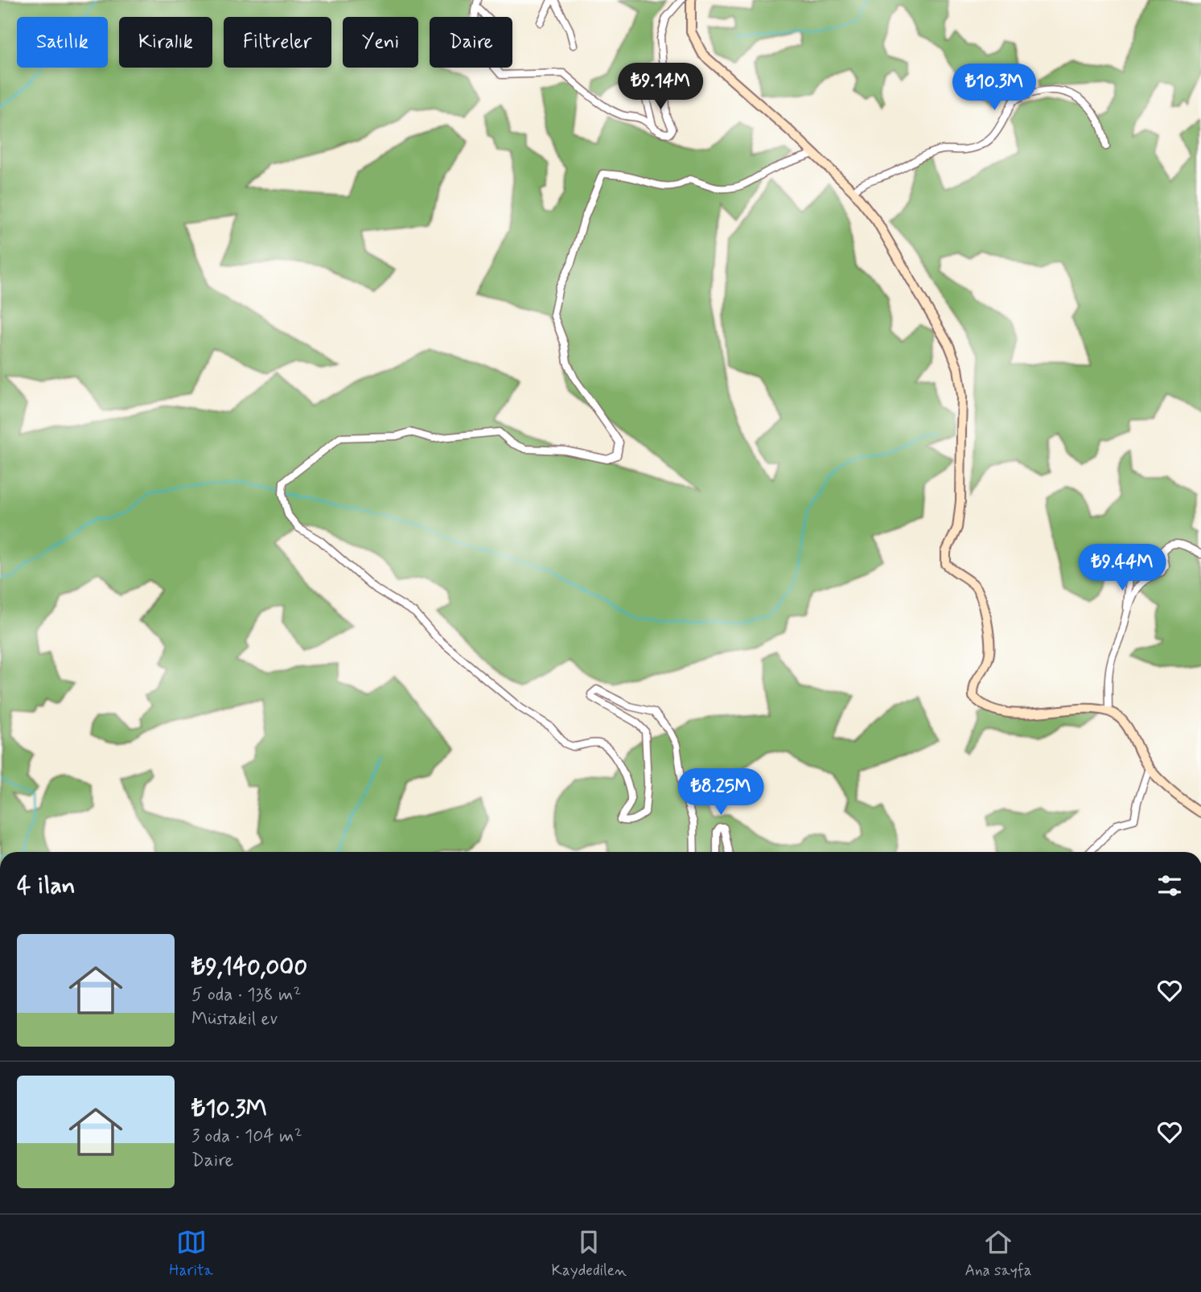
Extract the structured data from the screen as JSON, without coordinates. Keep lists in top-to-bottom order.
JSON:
{
  "page": {
    "chip": [
      "Satılık",
      "Kiralık",
      "Filtreler",
      "Yeni",
      "Daire"
    ],
    "price": [
      "₺9.14M",
      "₺10.3M",
      "₺9.44M",
      "₺8.25M"
    ],
    "heading": "4 ilan",
    "list": [
      {
        "name": "₺9,140,000",
        "note": "5 oda · 138 m² · Müstakil ev"
      },
      {
        "name": "₺10.3M",
        "note": "3 oda · 104 m² · Daire"
      }
    ],
    "tabs": ["Harita", "Kaydedilen", "Ana sayfa"]
  }
}
